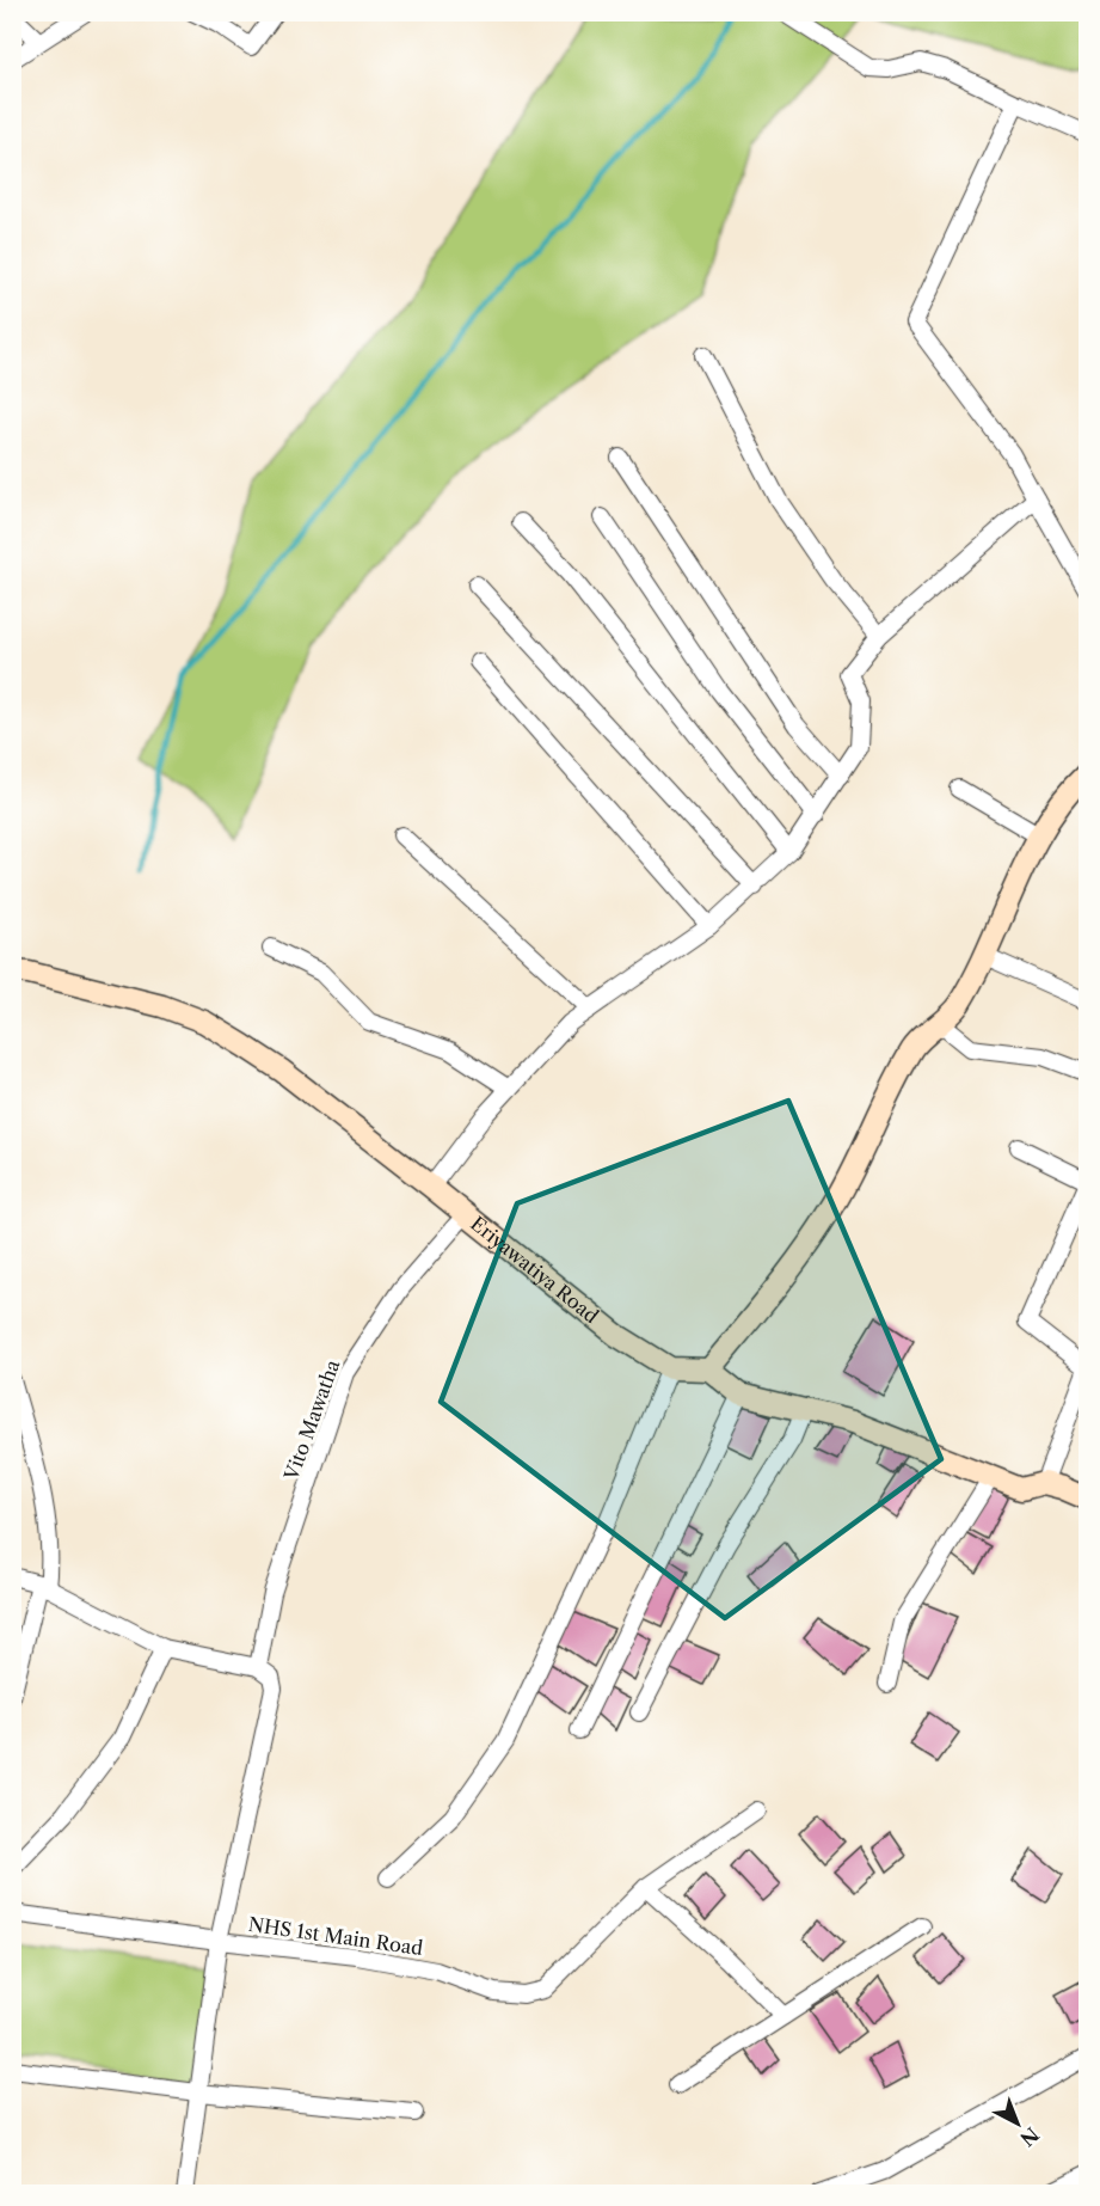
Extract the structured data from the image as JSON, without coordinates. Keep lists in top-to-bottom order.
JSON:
{
  "streets": {
    "street": ["Eriyawatiya Road", "Vito Mawatha", "NHS 1st Main Road"]
  },
  "crossings": [
    ["Eriyawatiya Road", "Vito Mawatha"]
  ],
  "north": "bottom right"
}
